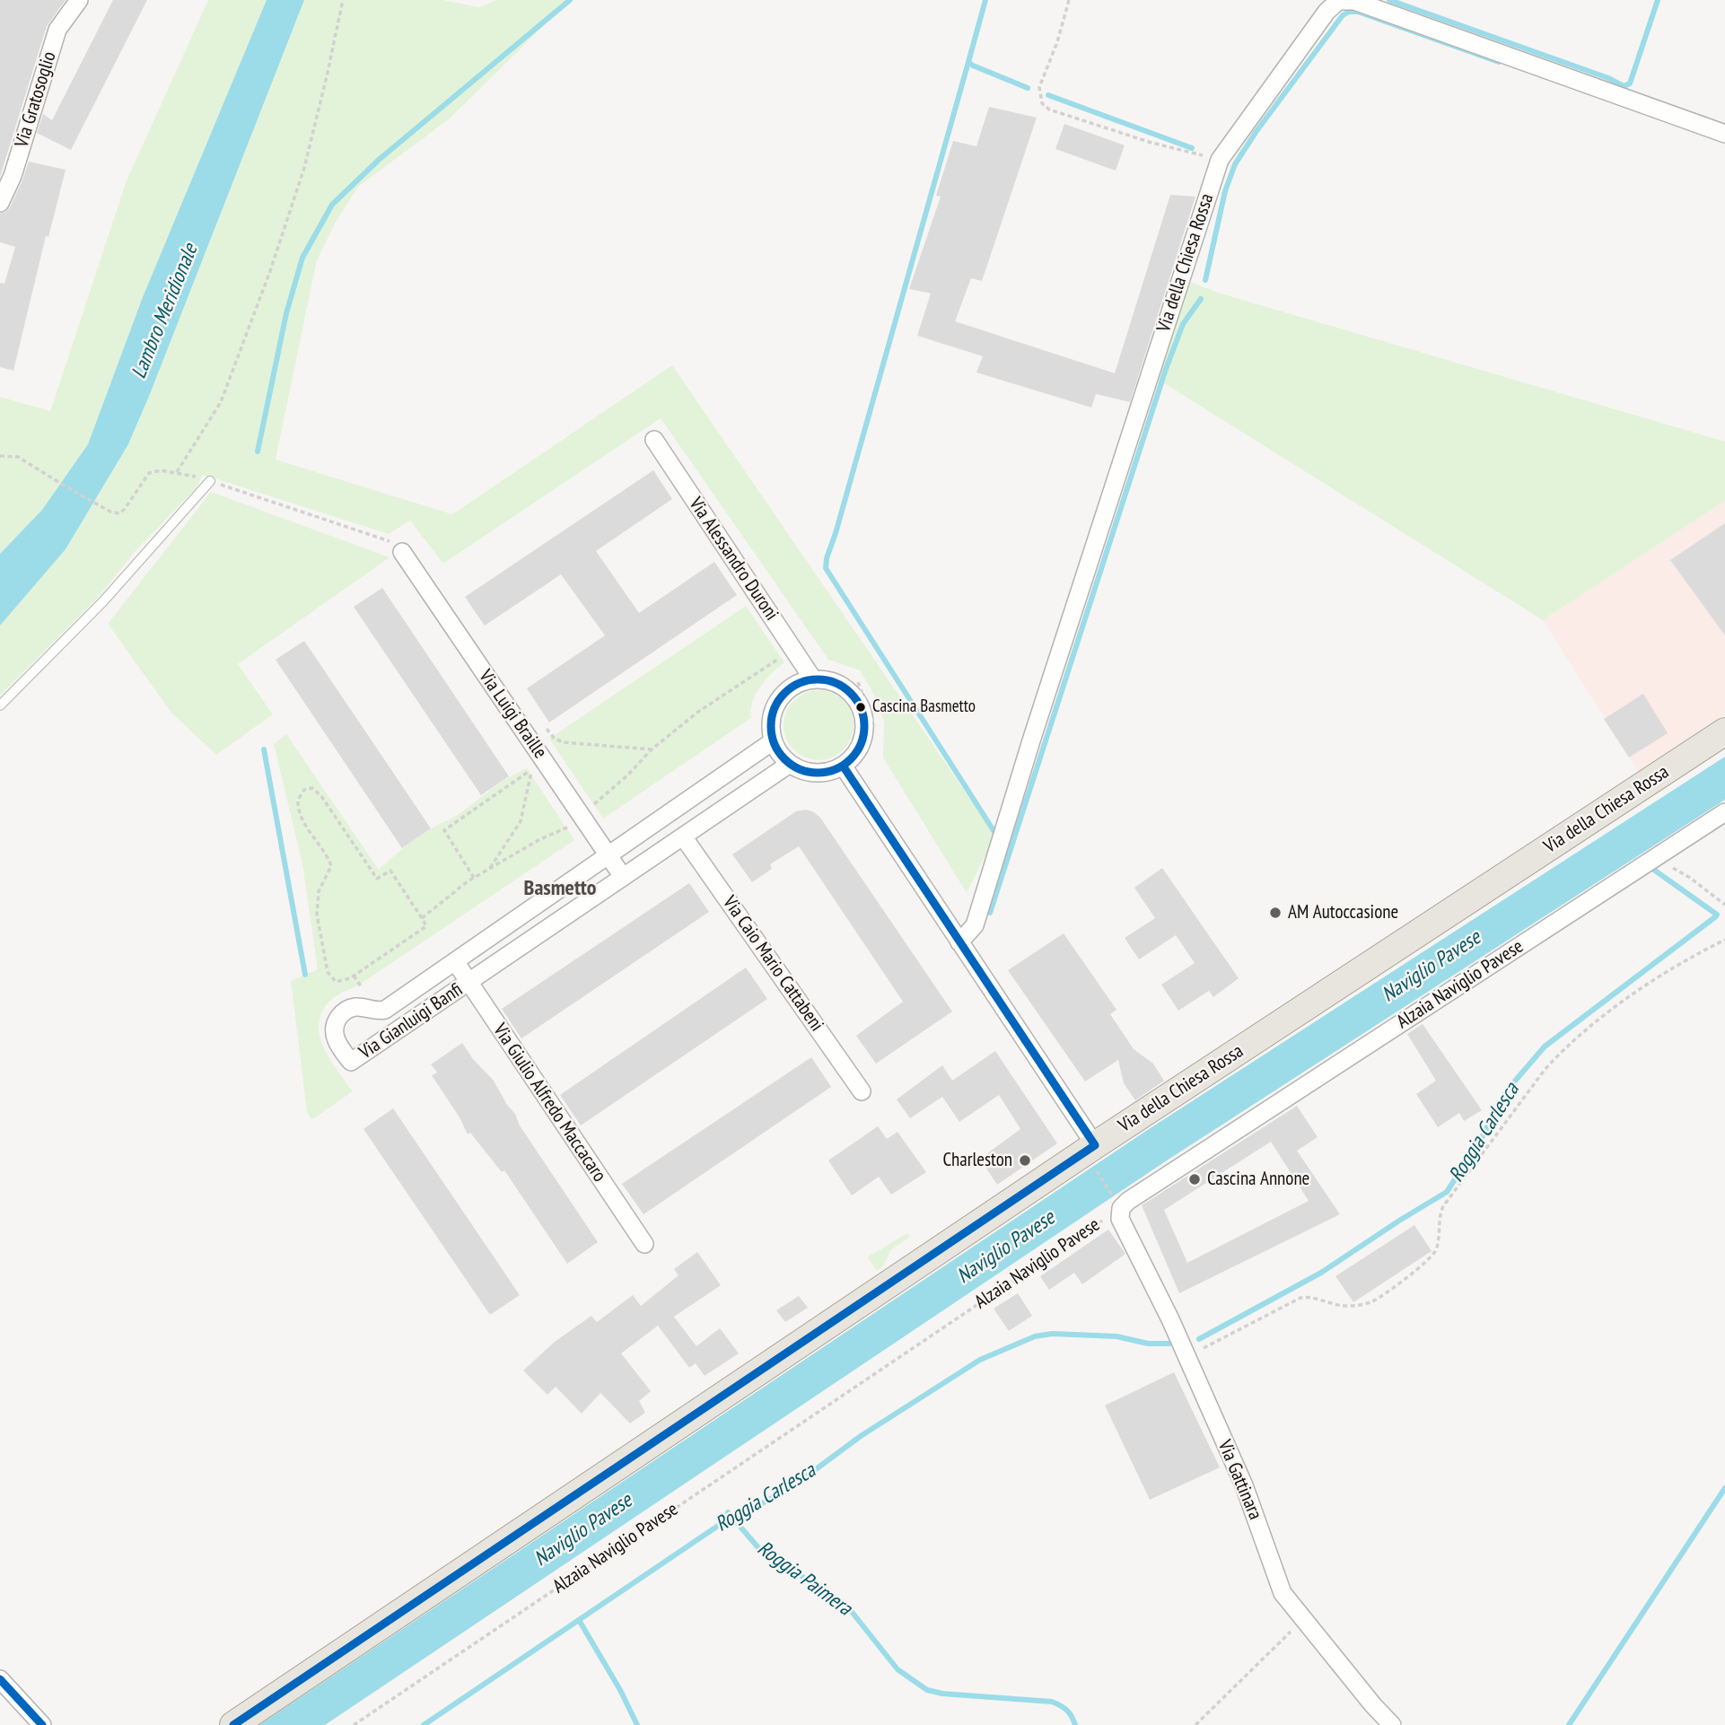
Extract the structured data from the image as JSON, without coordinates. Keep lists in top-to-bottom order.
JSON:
{
  "streets": {
    "main road": ["Via della Chiesa Rossa"],
    "street": [
      "Via Gratosoglio",
      "Via Alessandro Duroni",
      "Via Luigi Braille",
      "Via Caio Mario Cattabeni",
      "Alzaia Naviglio Pavese",
      "Via Gianluigi Banfi",
      "Via Giulio Alfredo Maccacaro",
      "Via Gattinara"
    ]
  },
  "crossings": [
    ["Via Alessandro Duroni", "Via Gianluigi Banfi"],
    ["Via Luigi Braille", "Via Gianluigi Banfi"],
    ["Via Caio Mario Cattabeni", "Via Gianluigi Banfi"],
    ["Alzaia Naviglio Pavese", "Via Gattinara"],
    ["Via Gianluigi Banfi", "Via Giulio Alfredo Maccacaro"]
  ],
  "districts": ["Basmetto"],
  "water": [
    "Lambro Meridionale",
    "Naviglio Pavese",
    "Roggia Carlesca",
    "Roggia Paimera"
  ],
  "places": [
    "Cascina Basmetto",
    "AM Autoccasione",
    "Charleston",
    "Cascina Annone"
  ]
}
